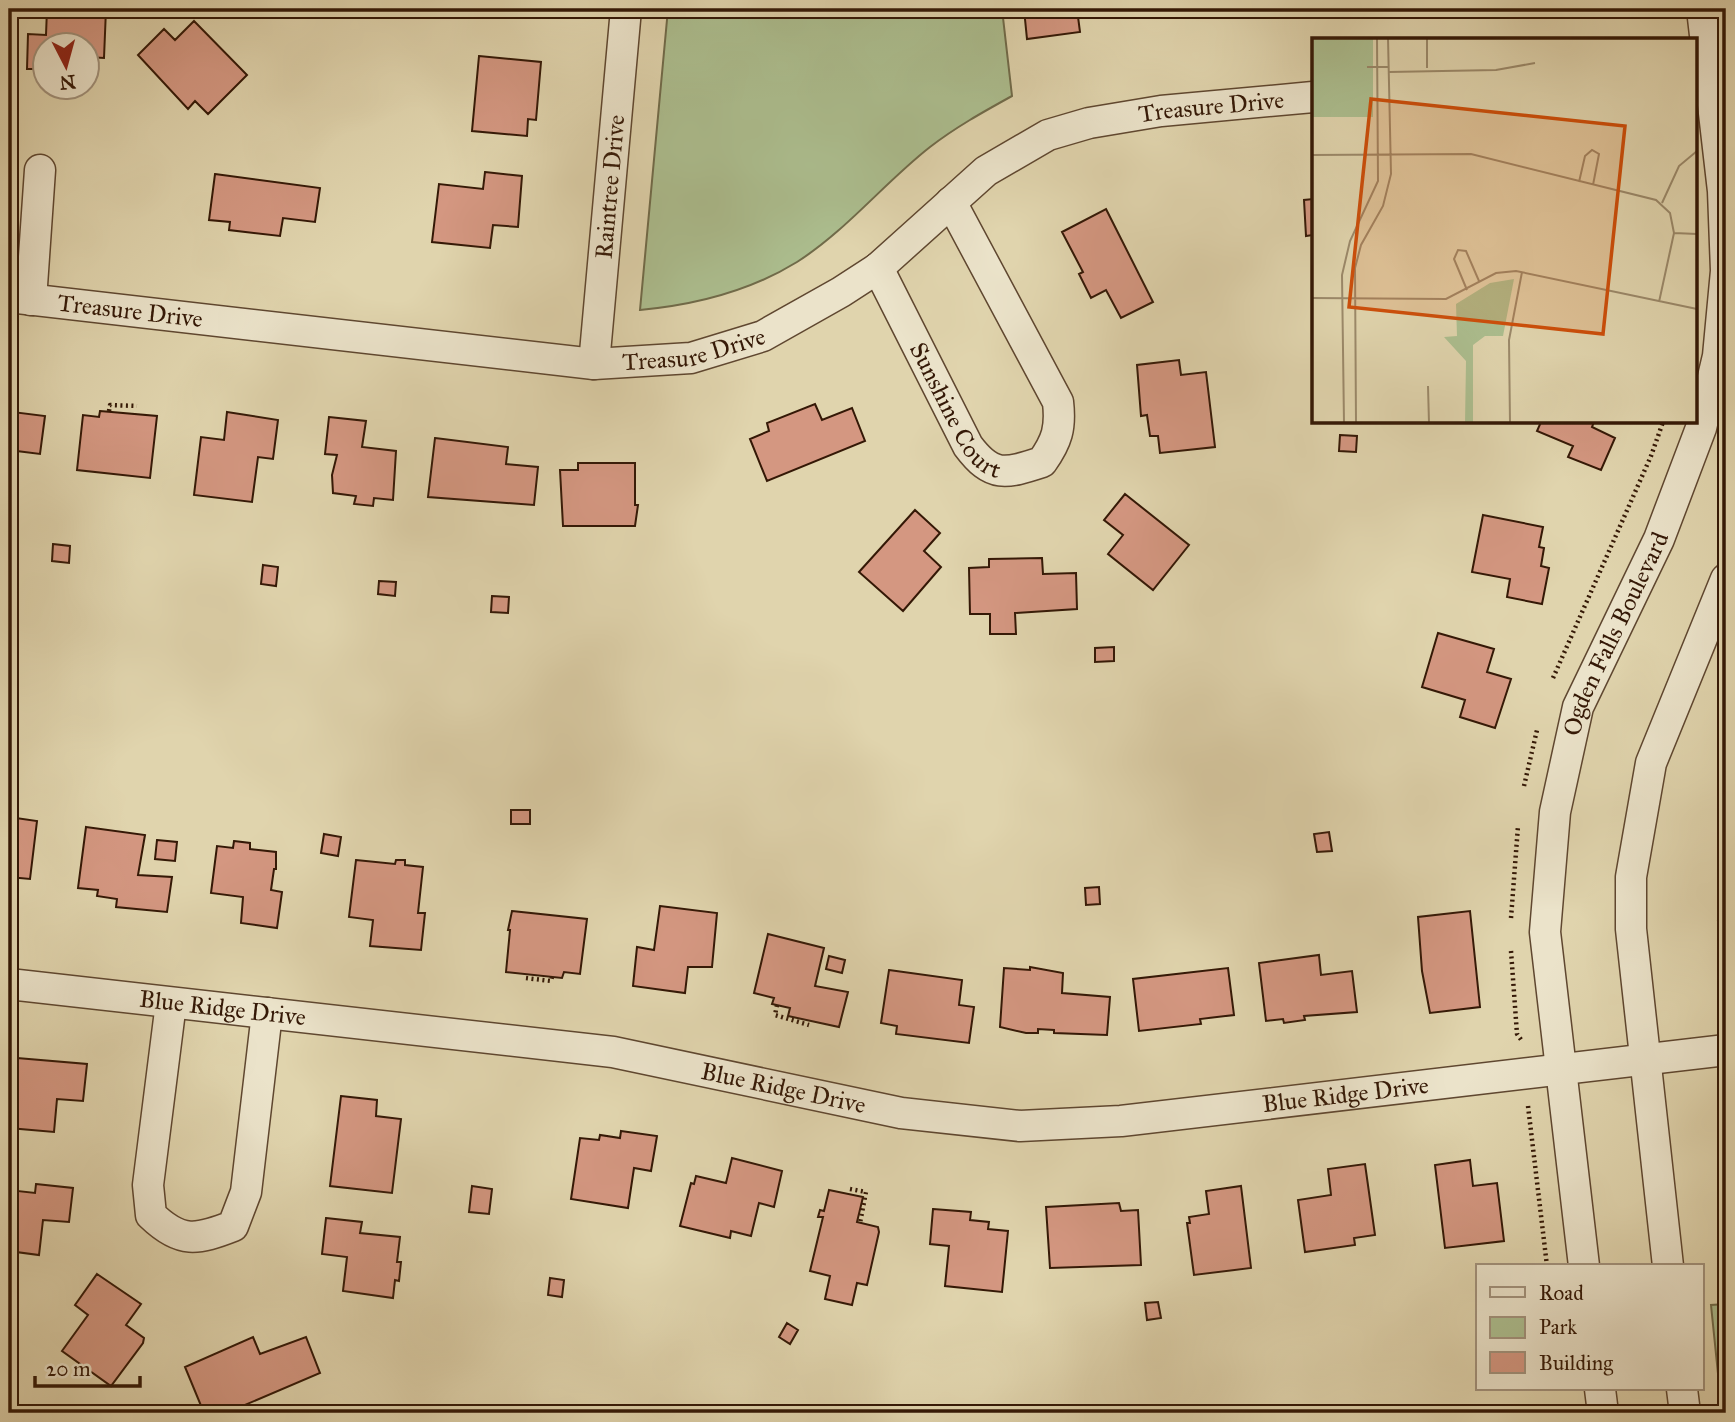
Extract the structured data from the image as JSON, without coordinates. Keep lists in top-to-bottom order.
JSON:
{
  "streets": {
    "street": [
      "Treasure Drive",
      "Raintree Drive",
      "Sunshine Court",
      "Ogden Falls Boulevard",
      "Blue Ridge Drive"
    ]
  },
  "crossings": [
    ["Treasure Drive", "Raintree Drive"],
    ["Treasure Drive", "Sunshine Court"],
    ["Ogden Falls Boulevard", "Blue Ridge Drive"]
  ],
  "legend": ["Road", "Park", "Building"],
  "scale_bar": "20 m",
  "north": "bottom"
}
